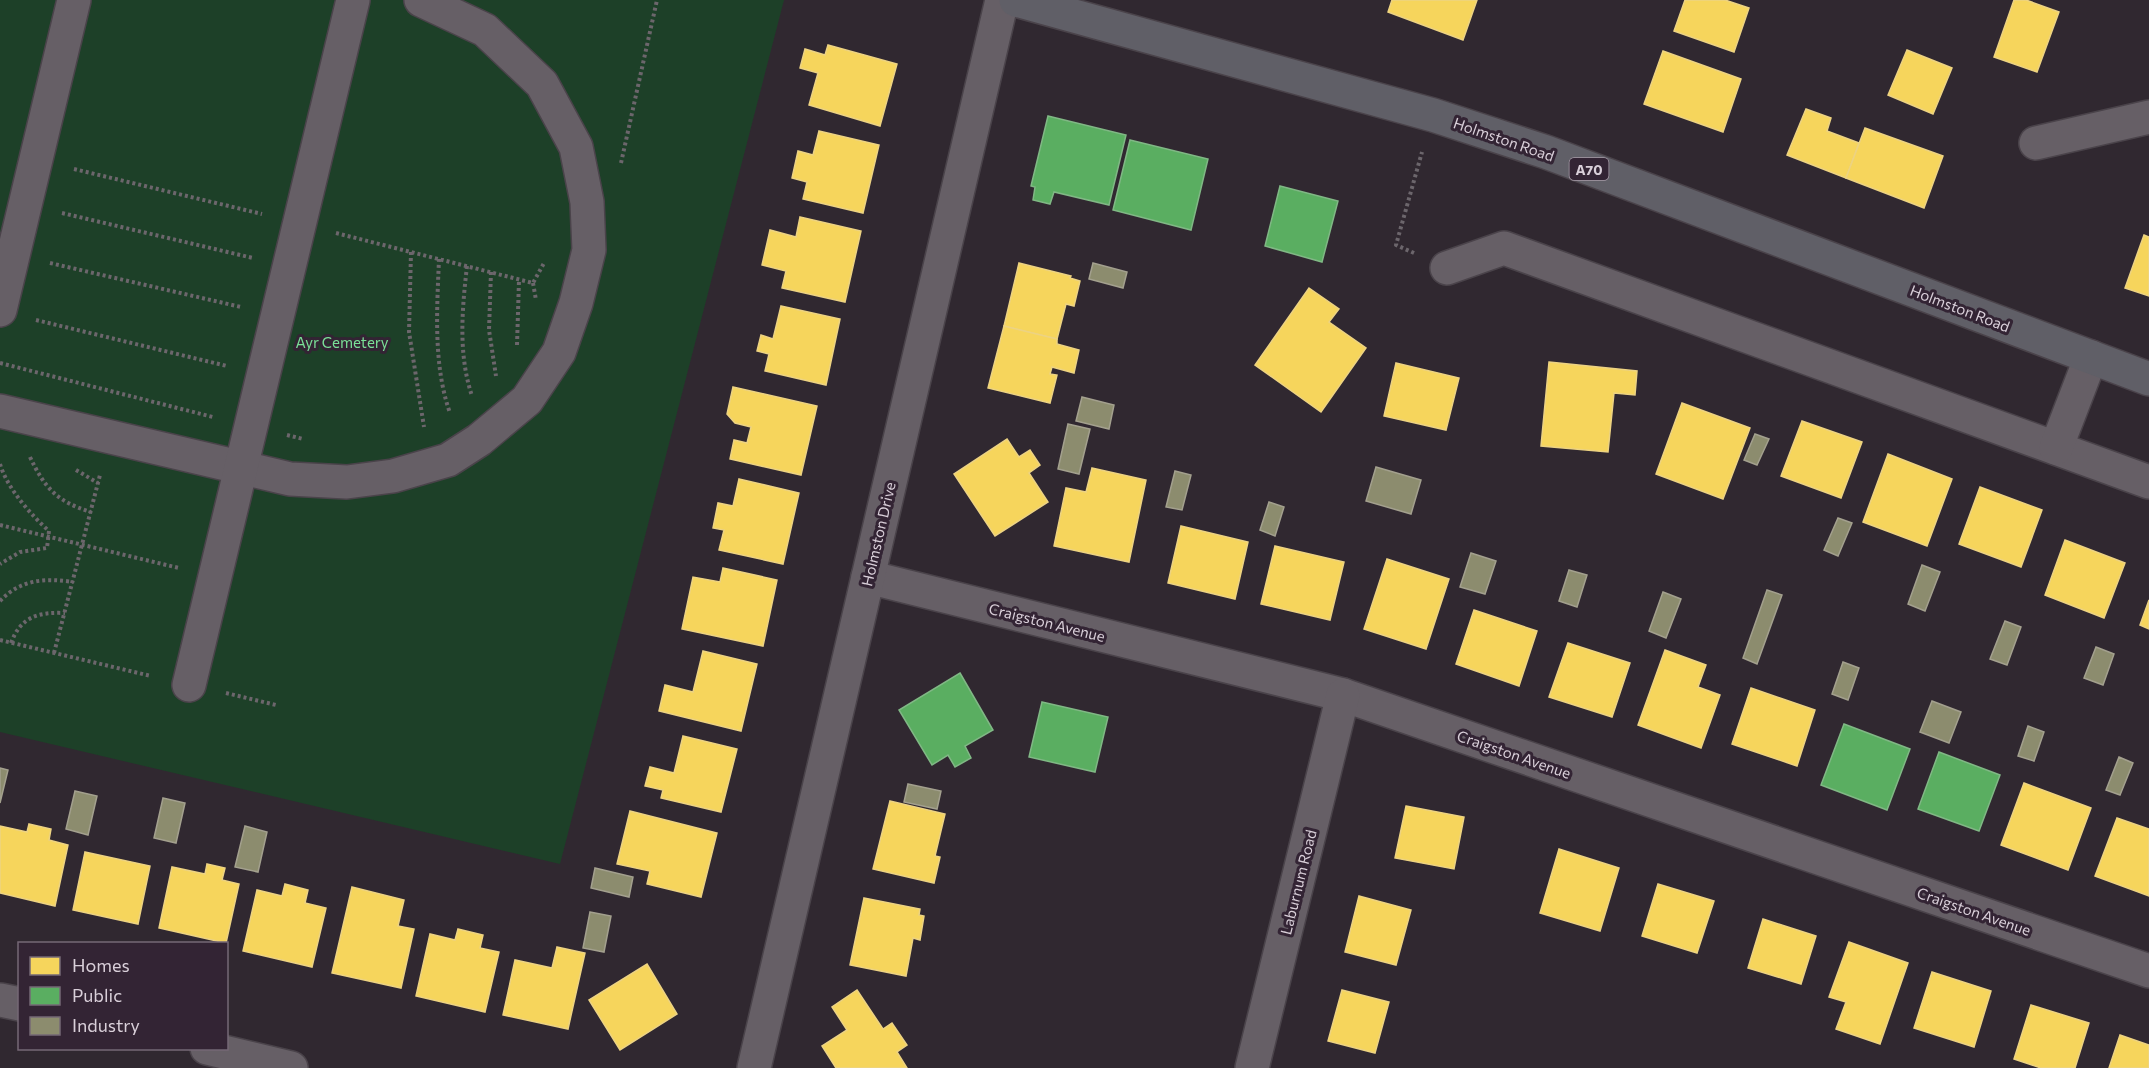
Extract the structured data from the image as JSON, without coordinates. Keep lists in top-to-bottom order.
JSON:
{
  "streets": {
    "main road": ["Holmston Road", "A70"],
    "street": ["Holmston Drive", "Craigston Avenue", "Laburnum Road"]
  },
  "crossings": [
    ["Holmston Drive", "Craigston Avenue"],
    ["Craigston Avenue", "Laburnum Road"]
  ],
  "parks": ["Ayr Cemetery"],
  "legend": ["Homes", "Public", "Industry"]
}
